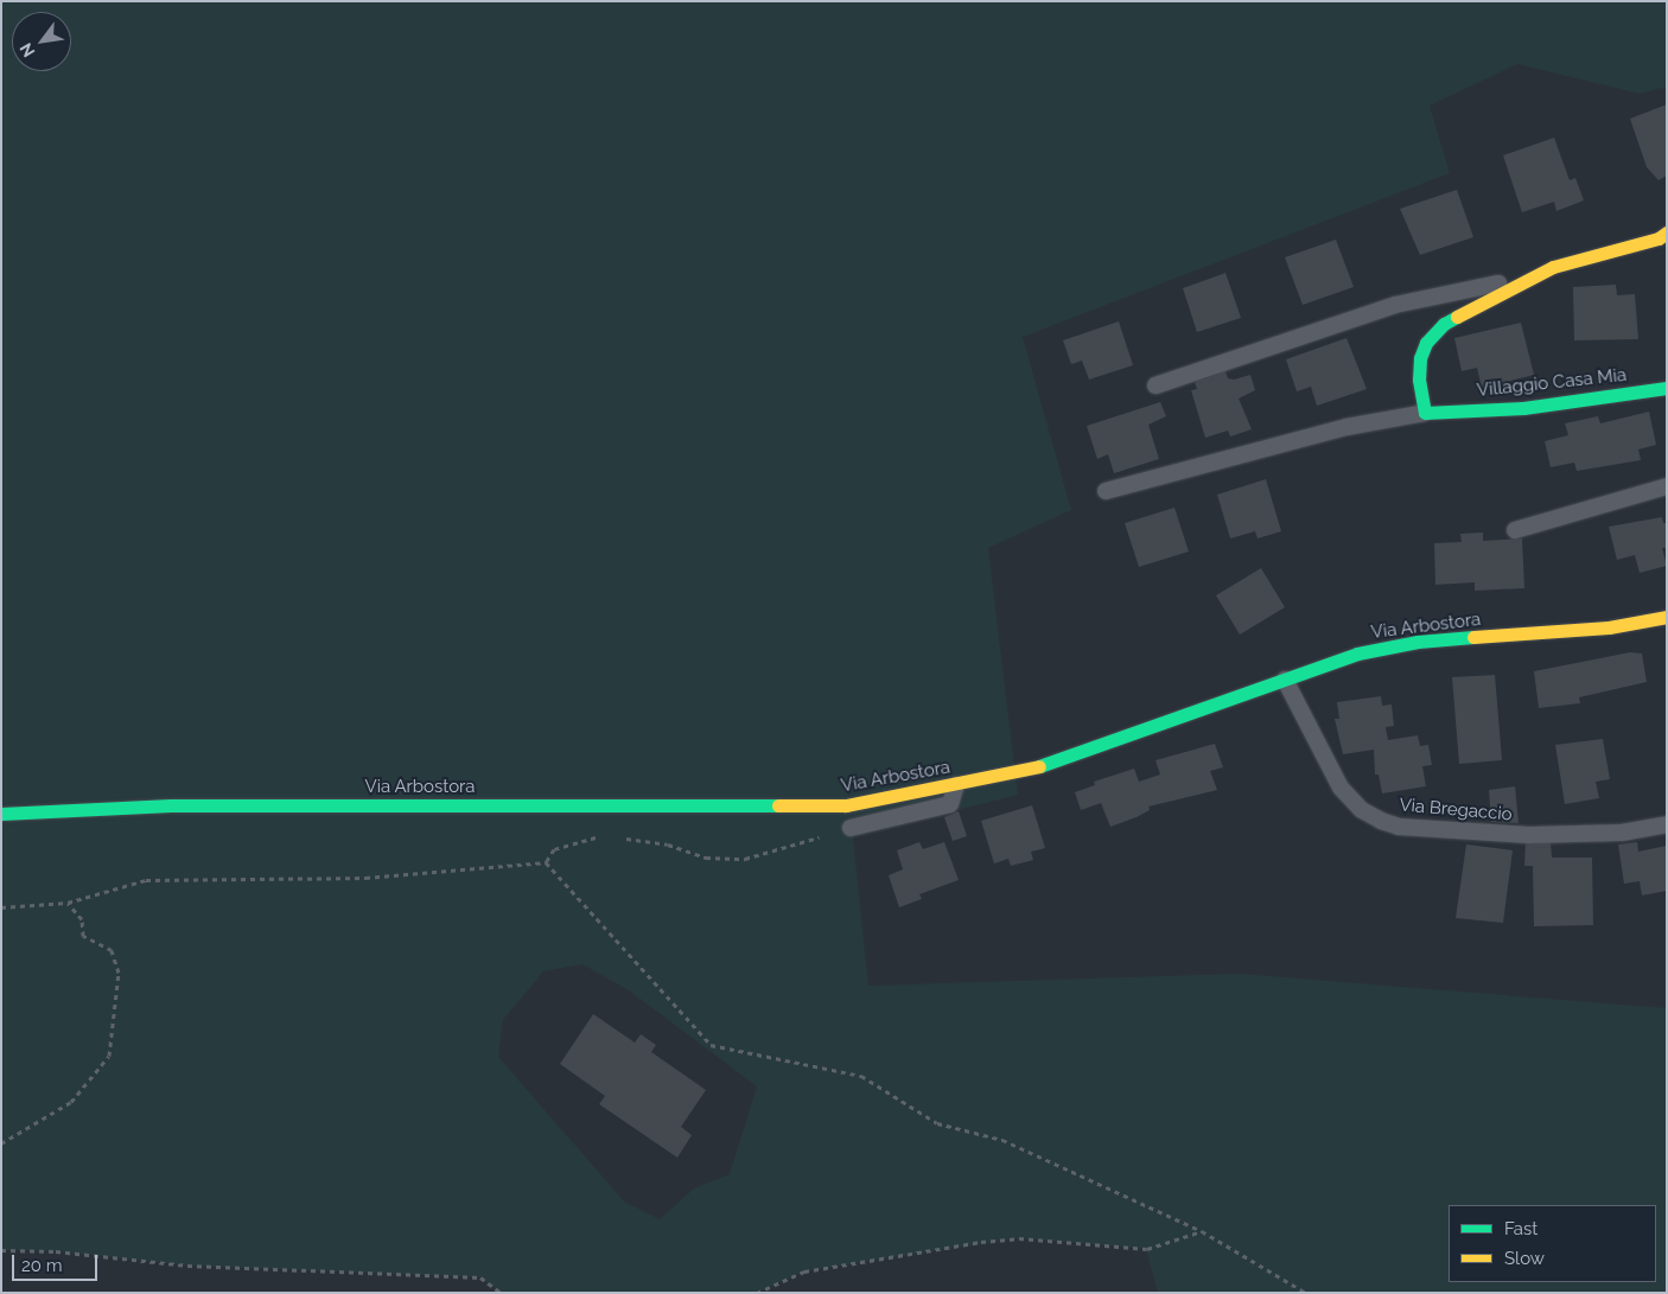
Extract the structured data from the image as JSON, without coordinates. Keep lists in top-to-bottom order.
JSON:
{
  "streets": {
    "street": ["Villaggio Casa Mia", "Via Arbostora"],
    "lane": ["Via Bregaccio"]
  },
  "crossings": [
    ["Via Arbostora", "Via Bregaccio"]
  ],
  "legend": ["Fast", "Slow"],
  "scale_bar": "20 m",
  "north": "bottom left"
}
